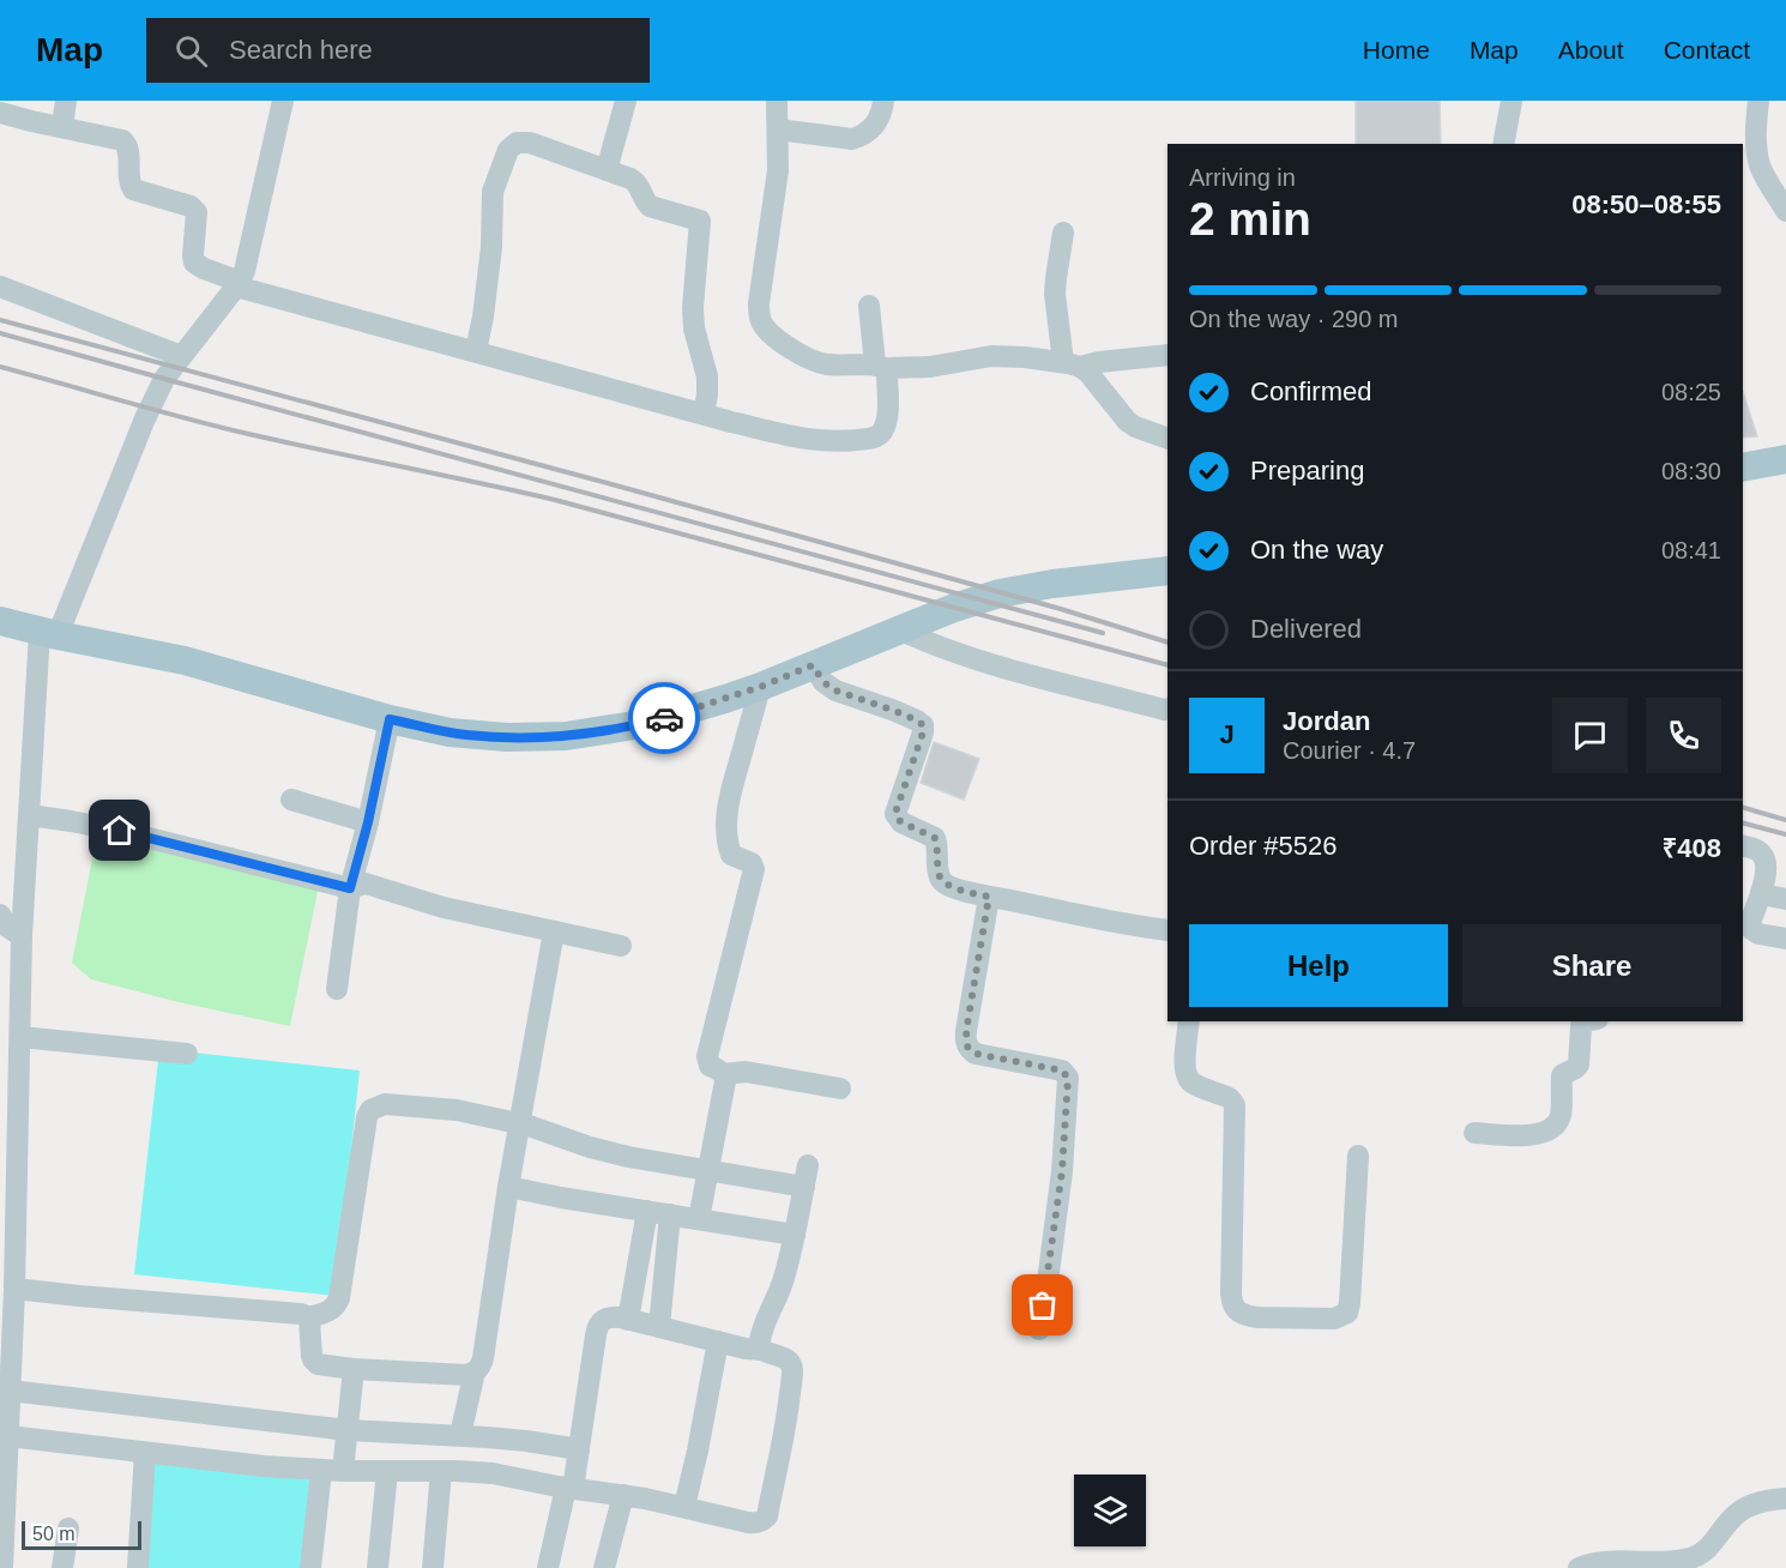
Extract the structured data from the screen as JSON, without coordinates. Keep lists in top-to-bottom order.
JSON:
{
  "scale_bar": "50 m",
  "page": {
    "header": "Map",
    "search": "Search here",
    "nav": [
      "Home",
      "Map",
      "About",
      "Contact"
    ],
    "heading": ["2 min", "Arriving in", "08:50–08:55"],
    "panel": [
      "Jordan",
      "Courier · 4.7",
      "Order #5526",
      "₹408"
    ],
    "bar": "On the way · 290 m",
    "list": [
      ["Confirmed", "08:25"],
      ["Preparing", "08:30"],
      ["On the way", "08:41"],
      "Delivered"
    ],
    "round": "J",
    "buttons": ["Help", "Share"],
    "scale": "50 m"
  }
}
